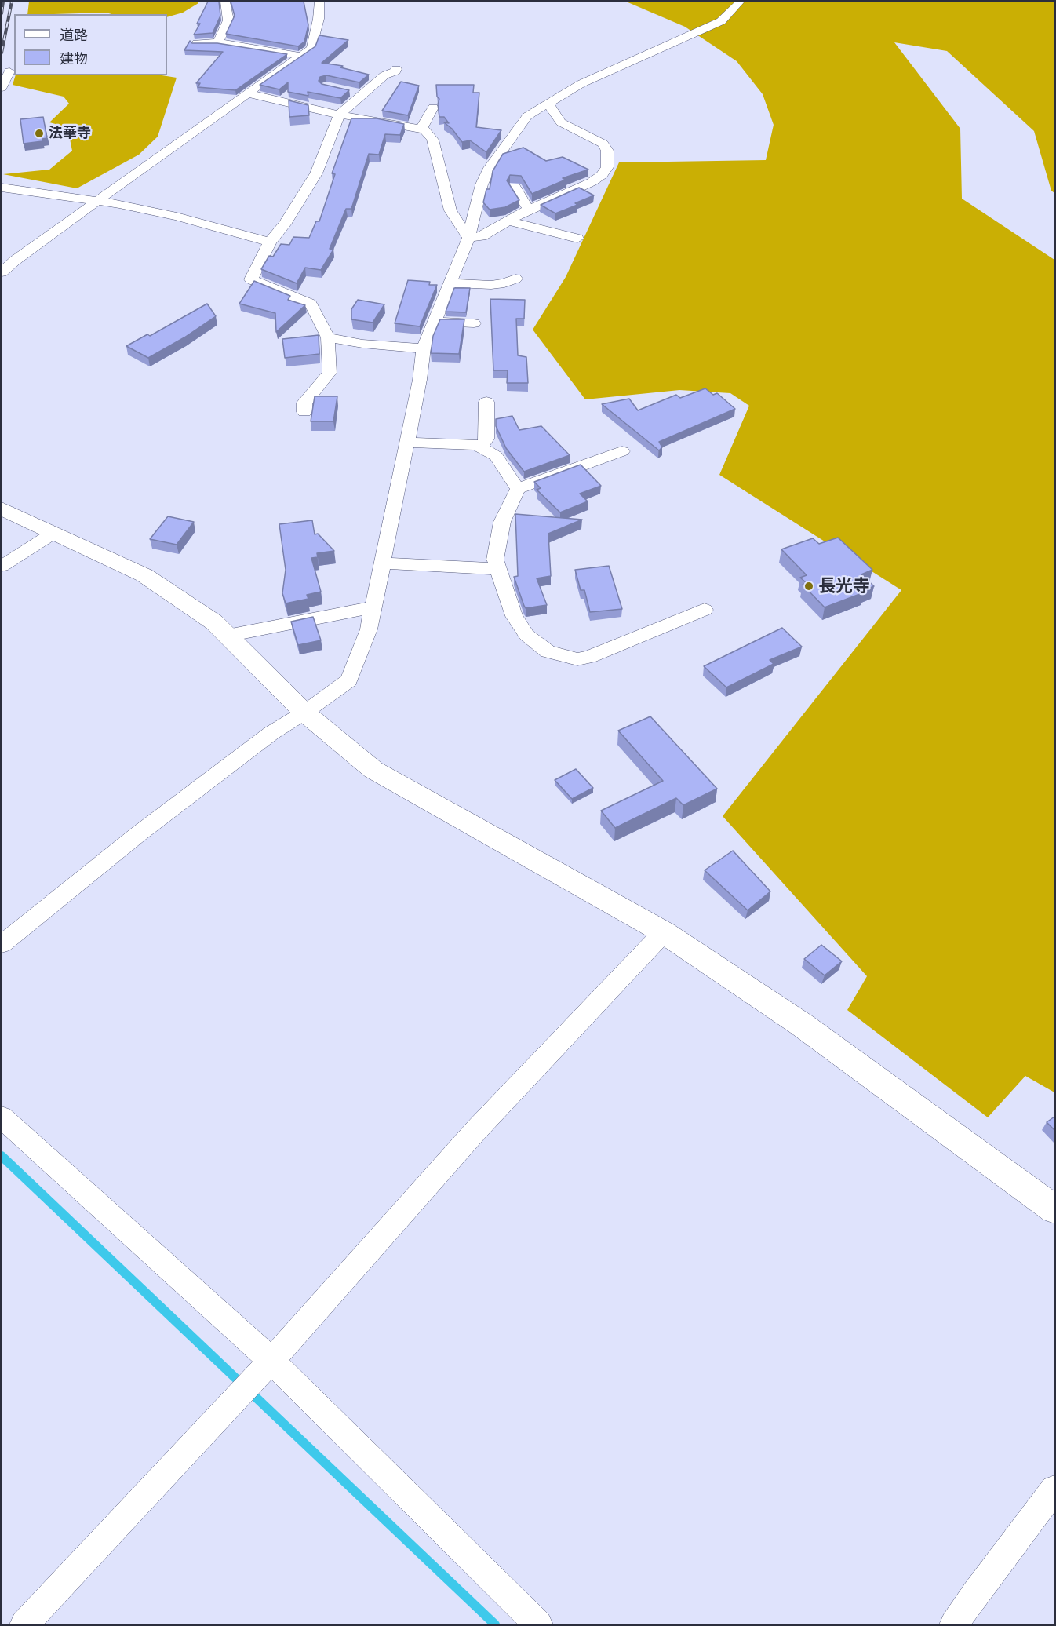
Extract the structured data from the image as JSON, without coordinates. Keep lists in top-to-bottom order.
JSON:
{
  "places": ["法華寺", "長光寺"],
  "legend": ["道路", "建物"]
}
